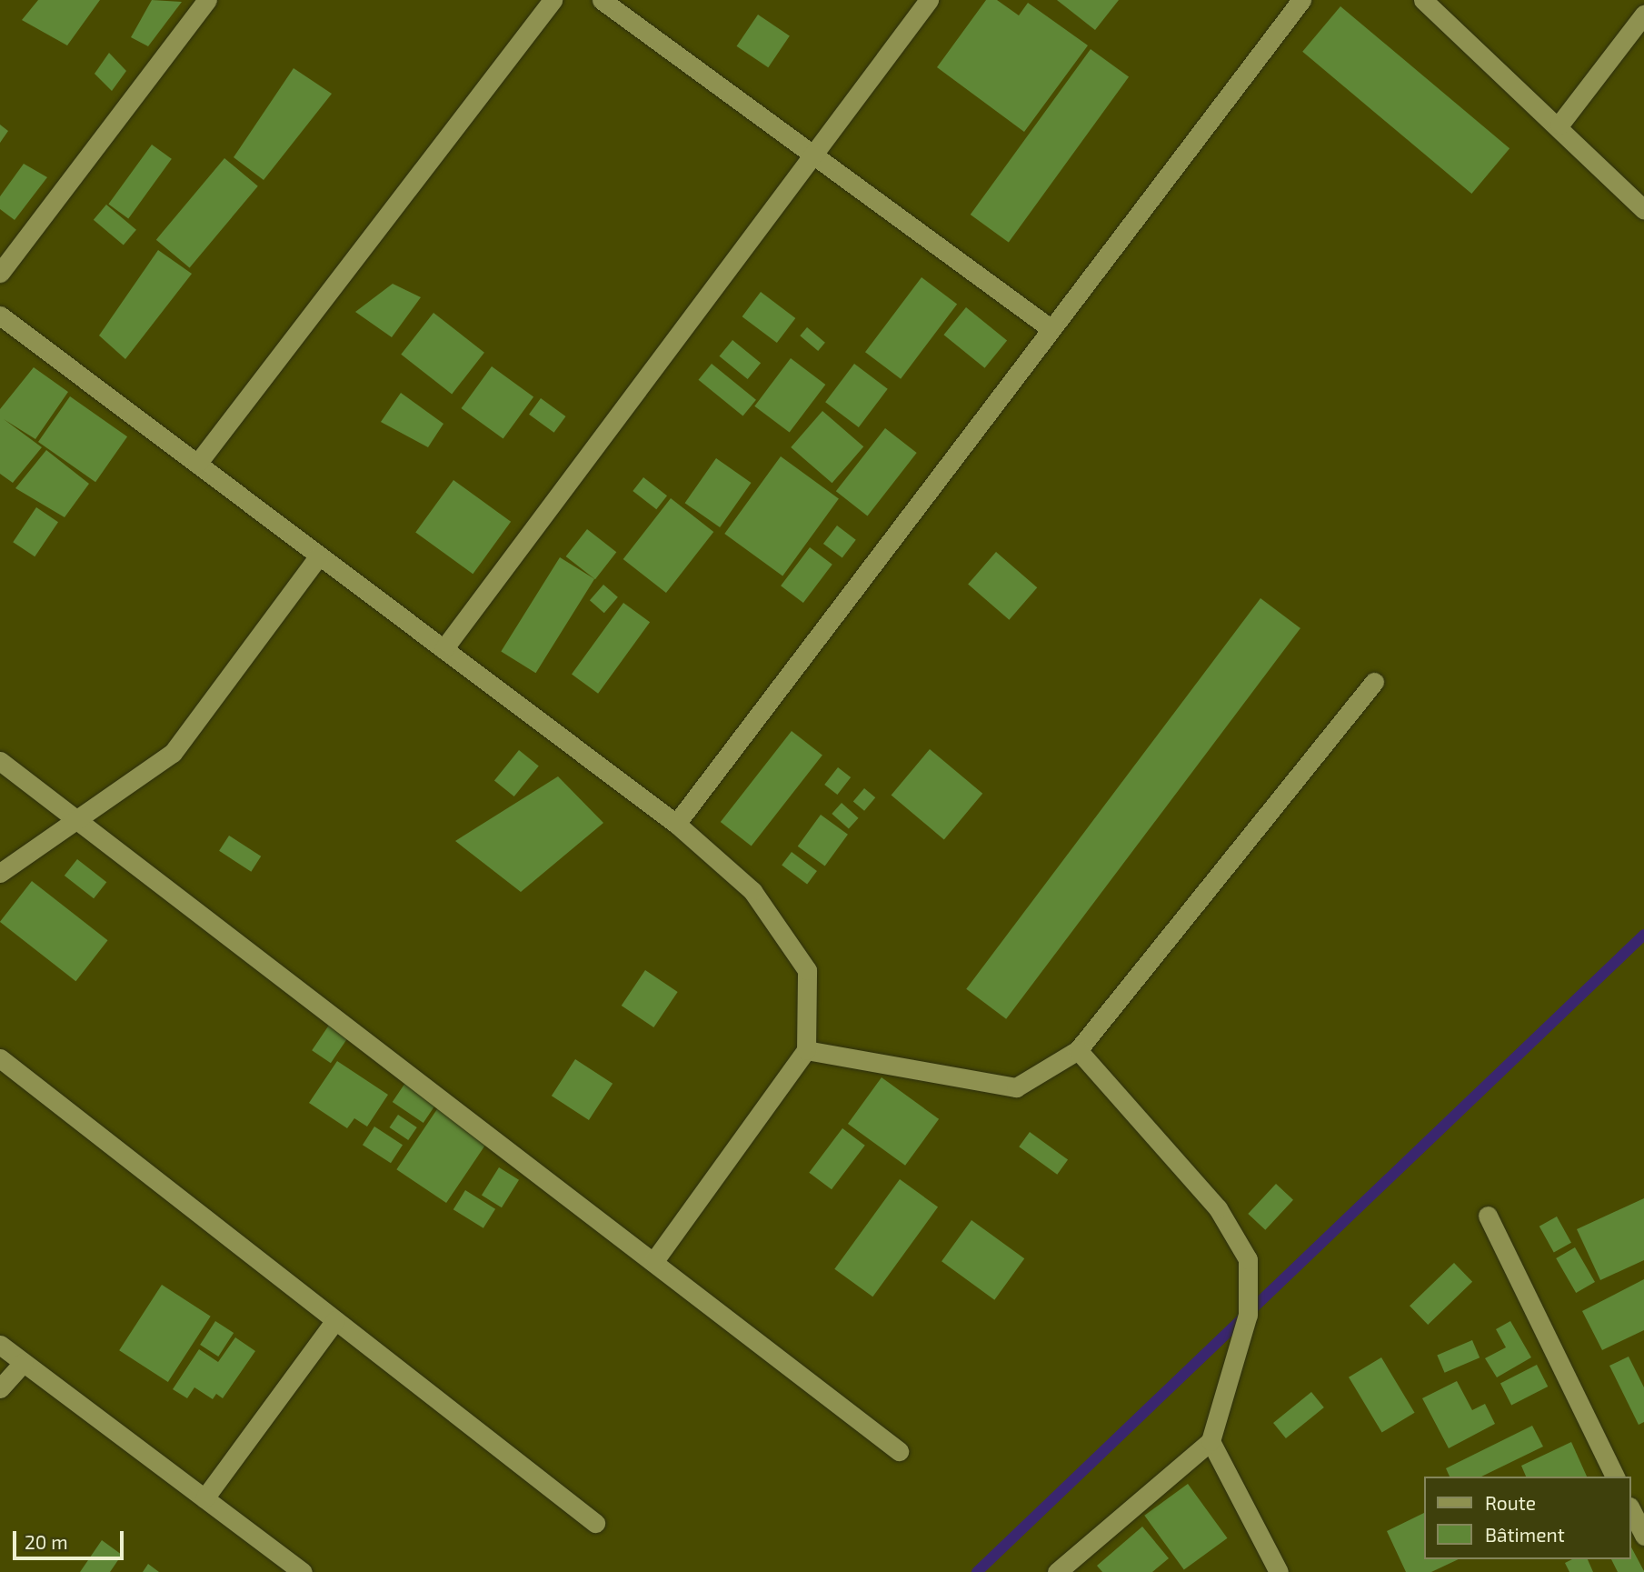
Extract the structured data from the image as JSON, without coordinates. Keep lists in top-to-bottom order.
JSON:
{
  "legend": ["Route", "Bâtiment"],
  "scale_bar": "20 m"
}
